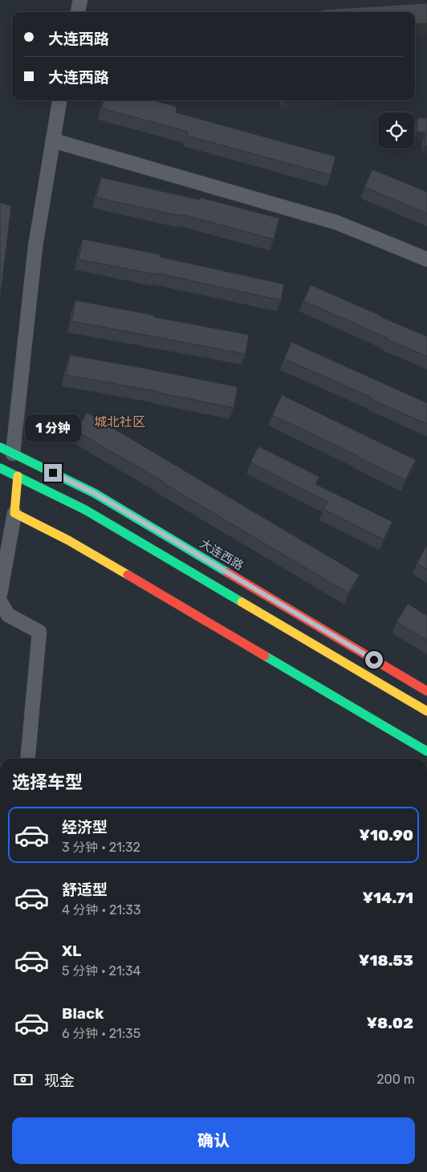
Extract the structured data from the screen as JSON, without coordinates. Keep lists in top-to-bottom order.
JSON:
{
  "streets": {
    "main road": ["大连西路"]
  },
  "districts": ["城北社区"],
  "page": {
    "banner": ["大连西路", "大连西路"],
    "bubble": "1 分钟",
    "heading": "选择车型",
    "list": [
      {
        "name": "经济型",
        "note": "3 分钟 · 21:32",
        "value": "¥10.90"
      },
      {
        "name": "舒适型",
        "note": "4 分钟 · 21:33",
        "value": "¥14.71"
      },
      {
        "name": "XL",
        "note": "5 分钟 · 21:34",
        "value": "¥18.53"
      },
      {
        "name": "Black",
        "note": "6 分钟 · 21:35",
        "value": "¥8.02"
      }
    ],
    "pay": ["现金", "200 m"],
    "buttons": "确认"
  }
}
